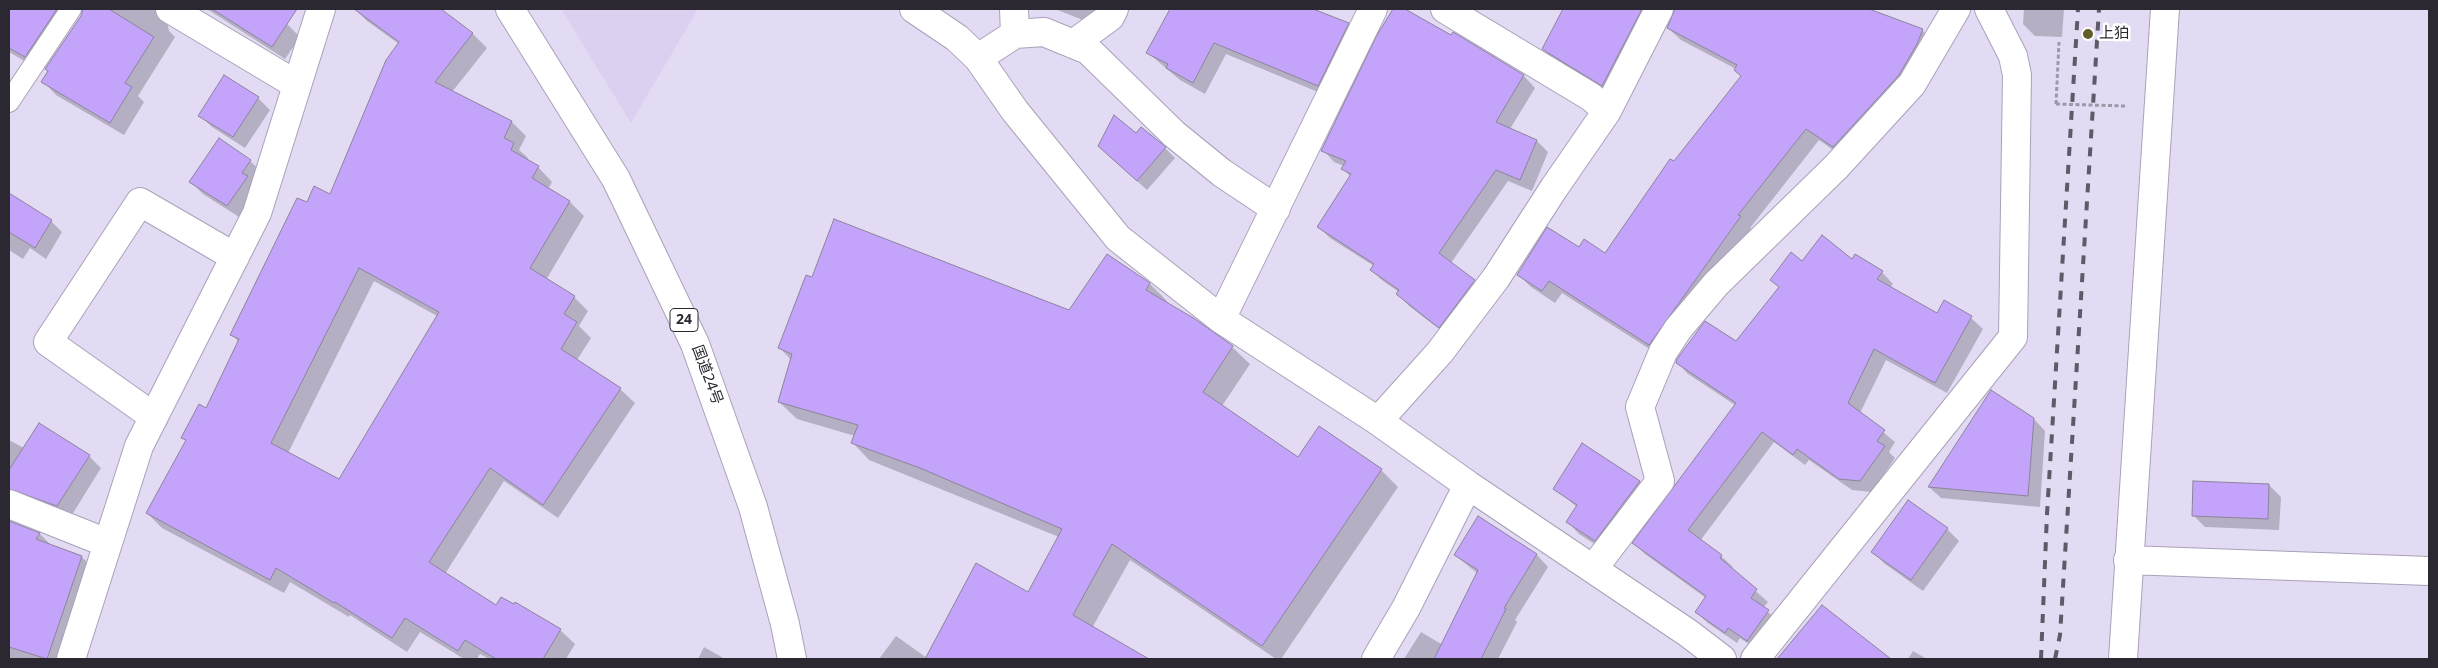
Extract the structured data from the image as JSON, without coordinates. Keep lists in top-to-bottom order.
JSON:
{
  "streets": {
    "main road": ["24", "国道24号"]
  },
  "places": ["上狛"]
}
